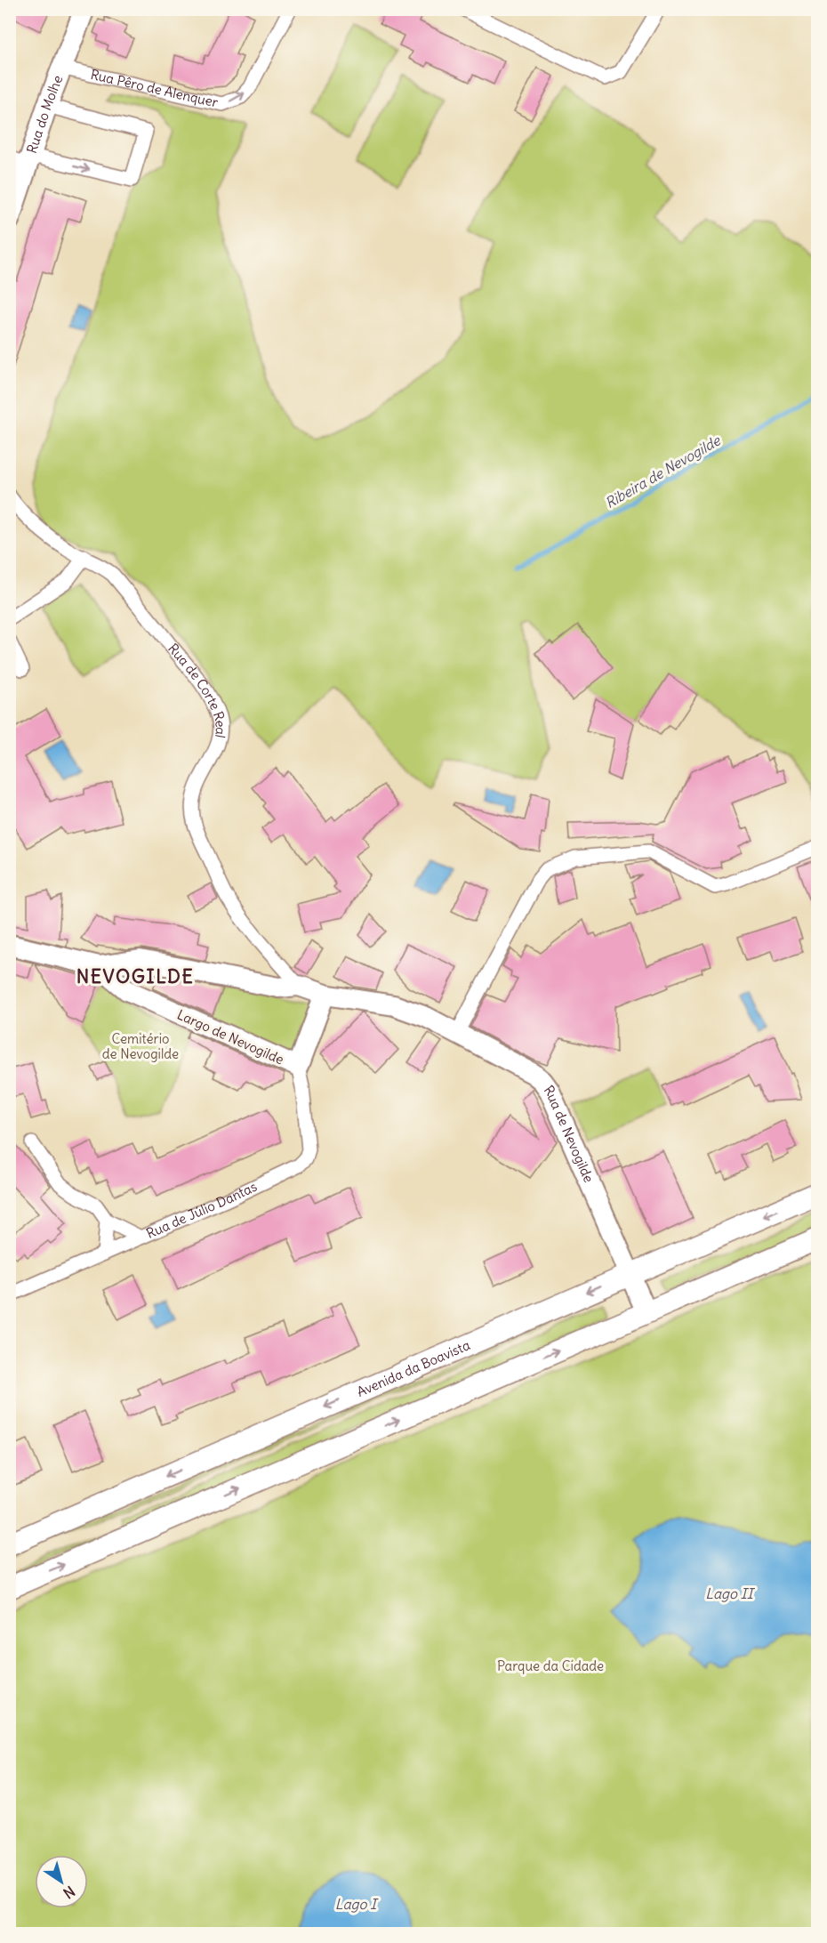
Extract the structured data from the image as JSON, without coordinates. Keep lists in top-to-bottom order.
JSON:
{
  "streets": {
    "main road": ["Avenida da Boavista"],
    "street": [
      "Rua Pêro de Alenquer",
      "Rua do Molhe",
      "Rua de Corte Real",
      "Largo de Nevogilde",
      "Rua de Nevogilde",
      "Rua de Júlio Dantas"
    ]
  },
  "crossings": [
    ["Rua Pêro de Alenquer", "Rua do Molhe"],
    ["Rua de Corte Real", "Largo de Nevogilde"],
    ["Largo de Nevogilde", "Rua de Nevogilde"],
    ["Largo de Nevogilde", "Rua de Júlio Dantas"],
    ["Rua de Nevogilde", "Avenida da Boavista"]
  ],
  "one_way": ["Rua Pêro de Alenquer"],
  "districts": ["NEVOGILDE"],
  "water": ["Ribeira de Nevogilde", "Lago II", "Lago I"],
  "parks": ["Cemitério de Nevogilde", "Parque da Cidade"],
  "north": "bottom right"
}
